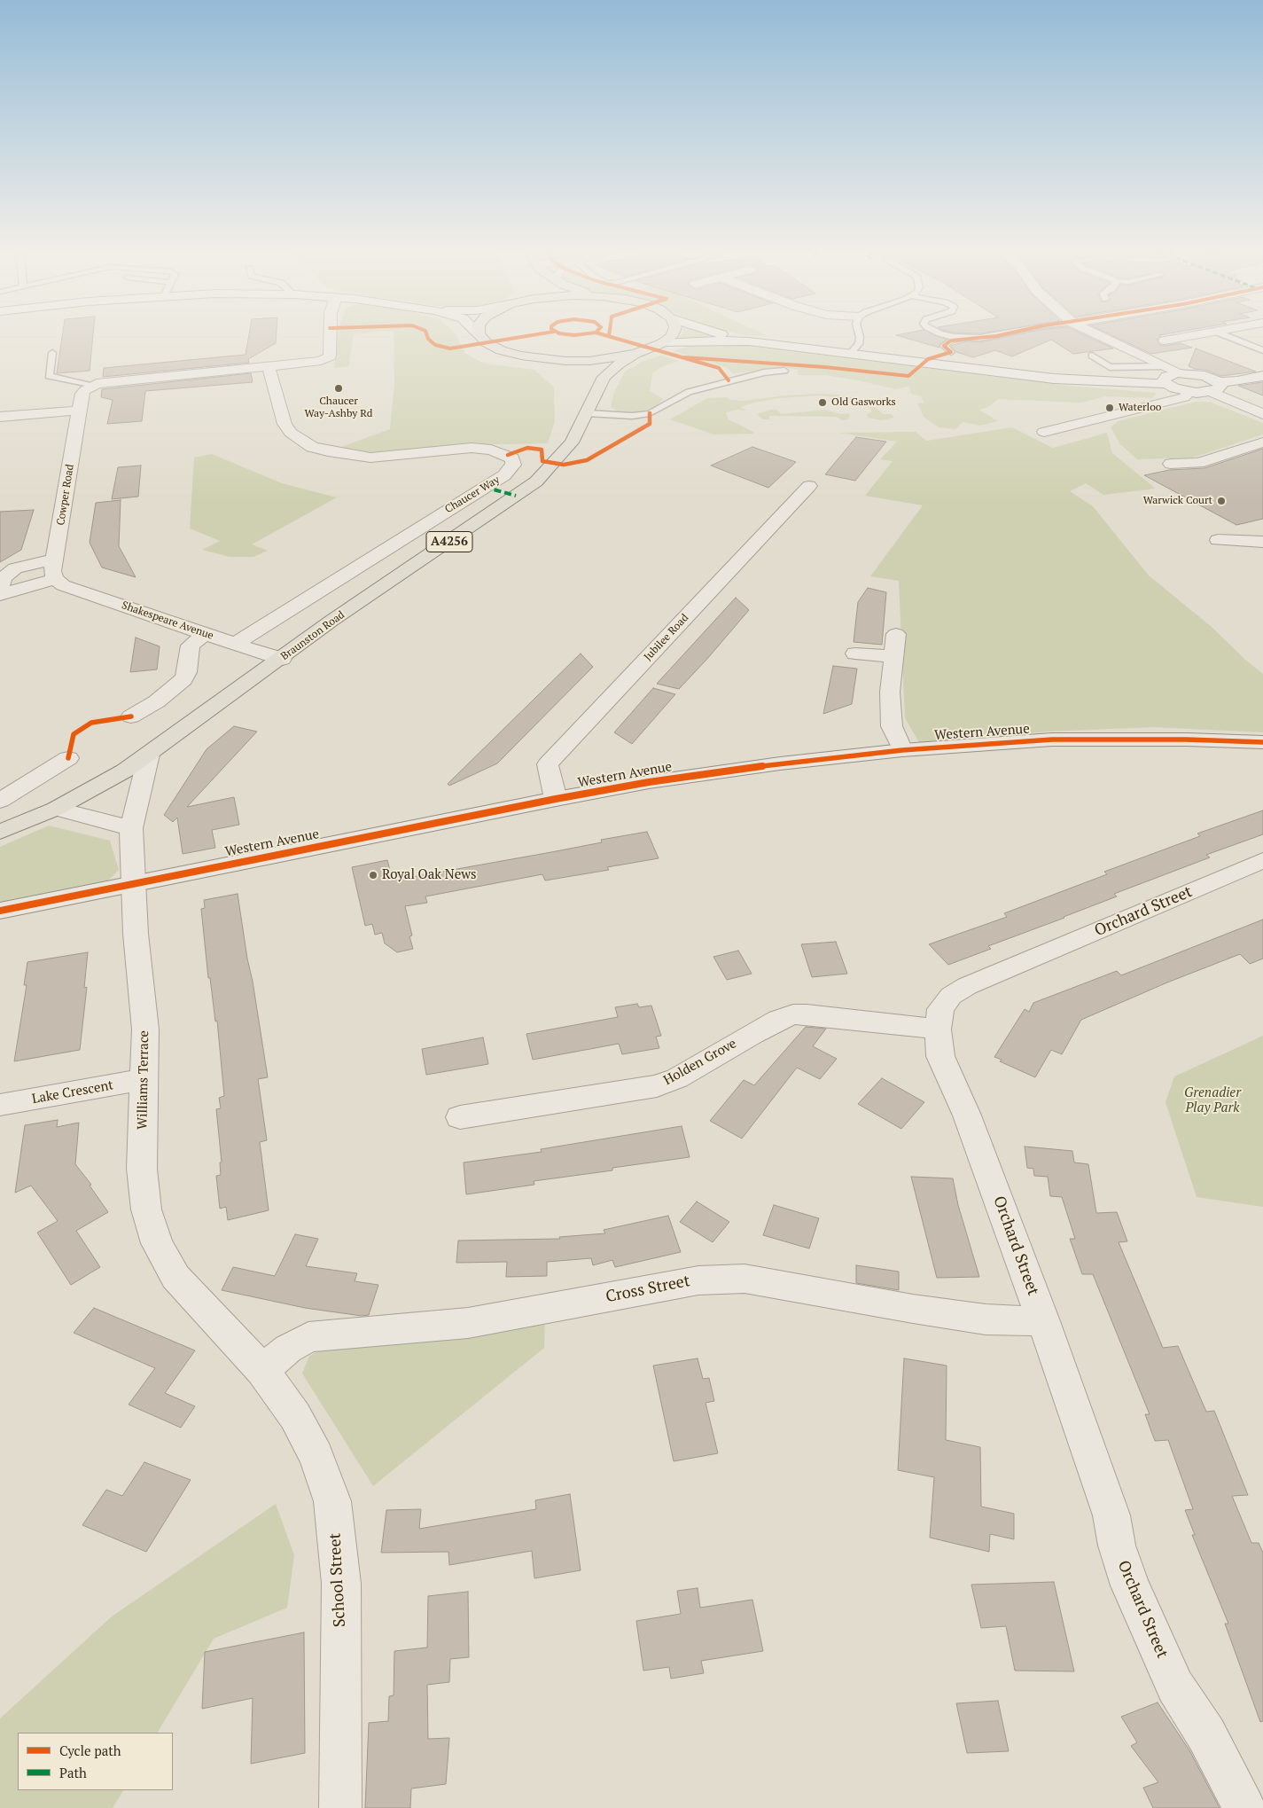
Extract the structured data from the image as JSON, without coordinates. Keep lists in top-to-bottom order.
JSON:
{
  "streets": {
    "main road": ["A4256", "Braunston Road"],
    "street": [
      "Cowper Road",
      "Chaucer Way",
      "Shakespeare Avenue",
      "Jubilee Road",
      "Western Avenue",
      "Orchard Street",
      "Holden Grove",
      "Williams Terrace",
      "Lake Crescent",
      "Cross Street",
      "School Street"
    ]
  },
  "crossings": [
    ["Cowper Road", "Shakespeare Avenue"],
    ["Chaucer Way", "Shakespeare Avenue"],
    ["Shakespeare Avenue", "Braunston Road"],
    ["Braunston Road", "Williams Terrace"],
    ["Jubilee Road", "Western Avenue"],
    ["Western Avenue", "Williams Terrace"],
    ["Orchard Street", "Holden Grove"],
    ["Orchard Street", "Cross Street"],
    ["Williams Terrace", "Lake Crescent"],
    ["Williams Terrace", "Cross Street"],
    ["Williams Terrace", "School Street"],
    ["Cross Street", "School Street"]
  ],
  "parks": ["Grenadier Play Park"],
  "places": [
    "Chaucer Way-Ashby Rd",
    "Old Gasworks",
    "Waterloo",
    "Warwick Court",
    "Royal Oak News"
  ],
  "legend": ["Cycle path", "Path"]
}
